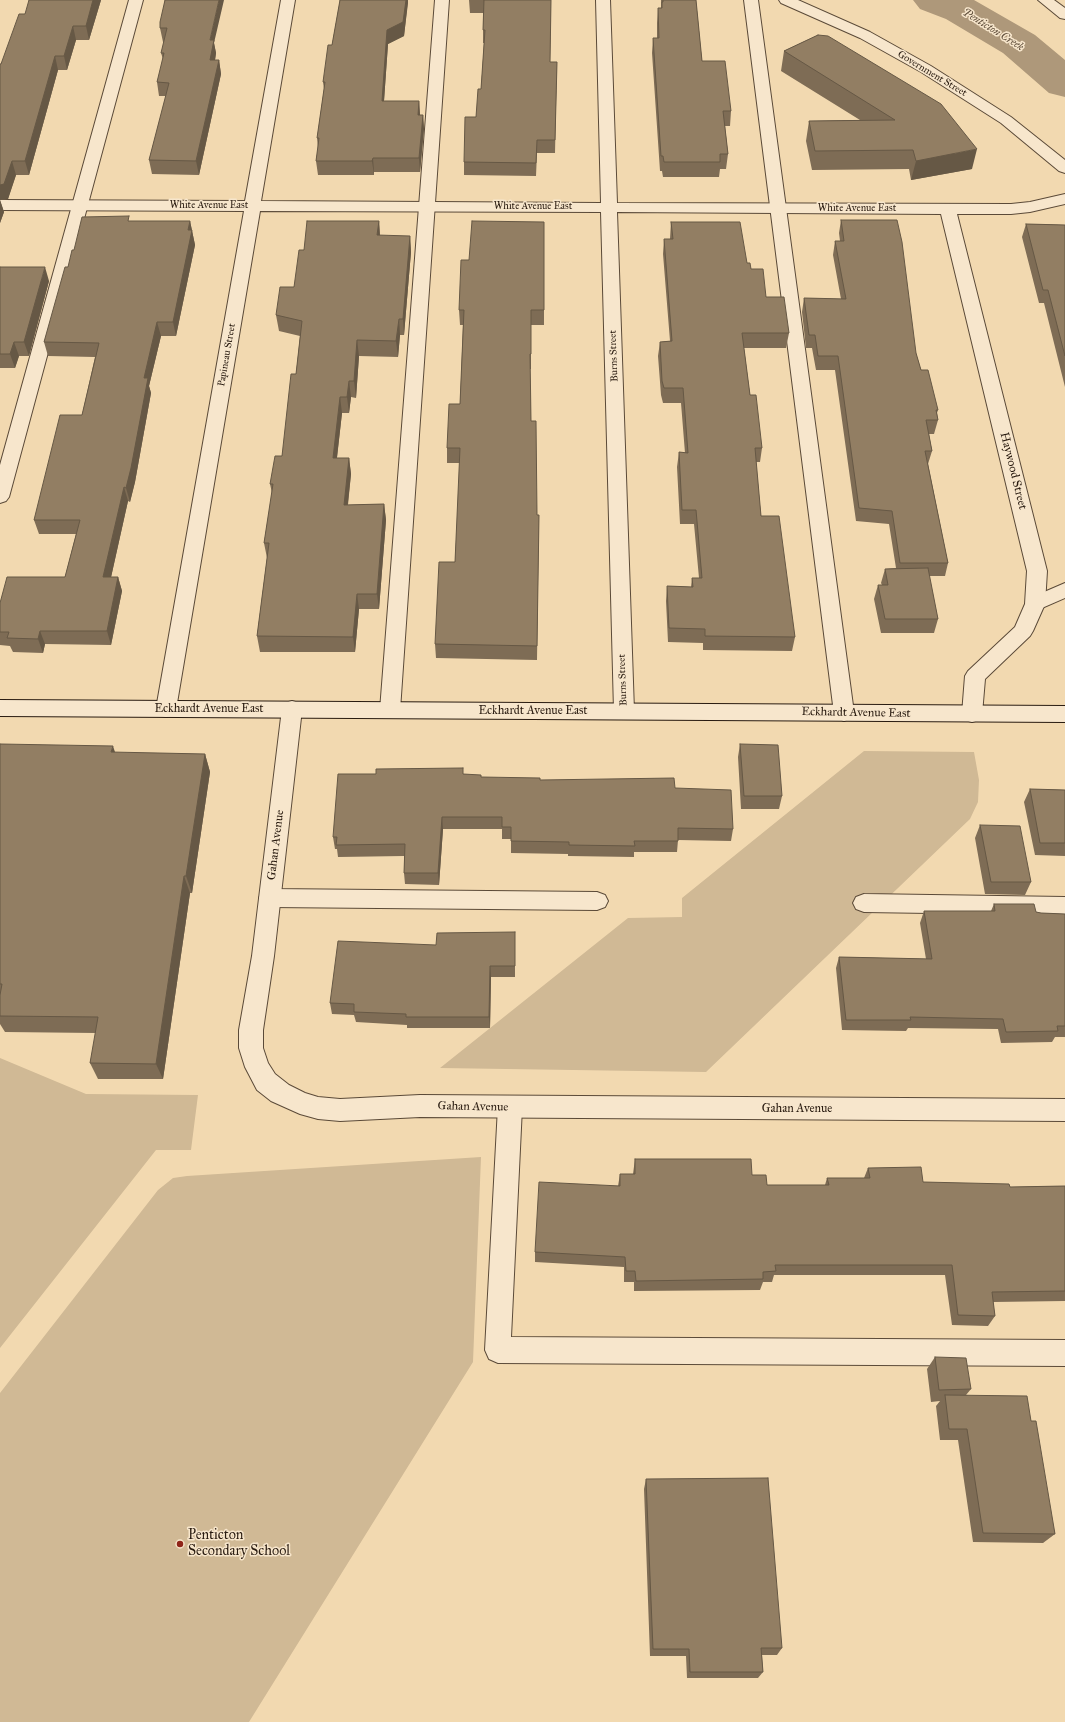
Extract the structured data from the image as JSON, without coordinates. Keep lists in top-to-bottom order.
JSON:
{
  "streets": {
    "street": [
      "Government Street",
      "White Avenue East",
      "Papineau Street",
      "Burns Street",
      "Haywood Street",
      "Eckhardt Avenue East",
      "Gahan Avenue"
    ]
  },
  "crossings": [
    ["White Avenue East", "Papineau Street"],
    ["White Avenue East", "Burns Street"],
    ["White Avenue East", "Haywood Street"],
    ["Papineau Street", "Eckhardt Avenue East"],
    ["Burns Street", "Eckhardt Avenue East"],
    ["Haywood Street", "Eckhardt Avenue East"],
    ["Eckhardt Avenue East", "Gahan Avenue"]
  ],
  "water": ["Penticton Creek"],
  "places": ["Penticton Secondary School"]
}
